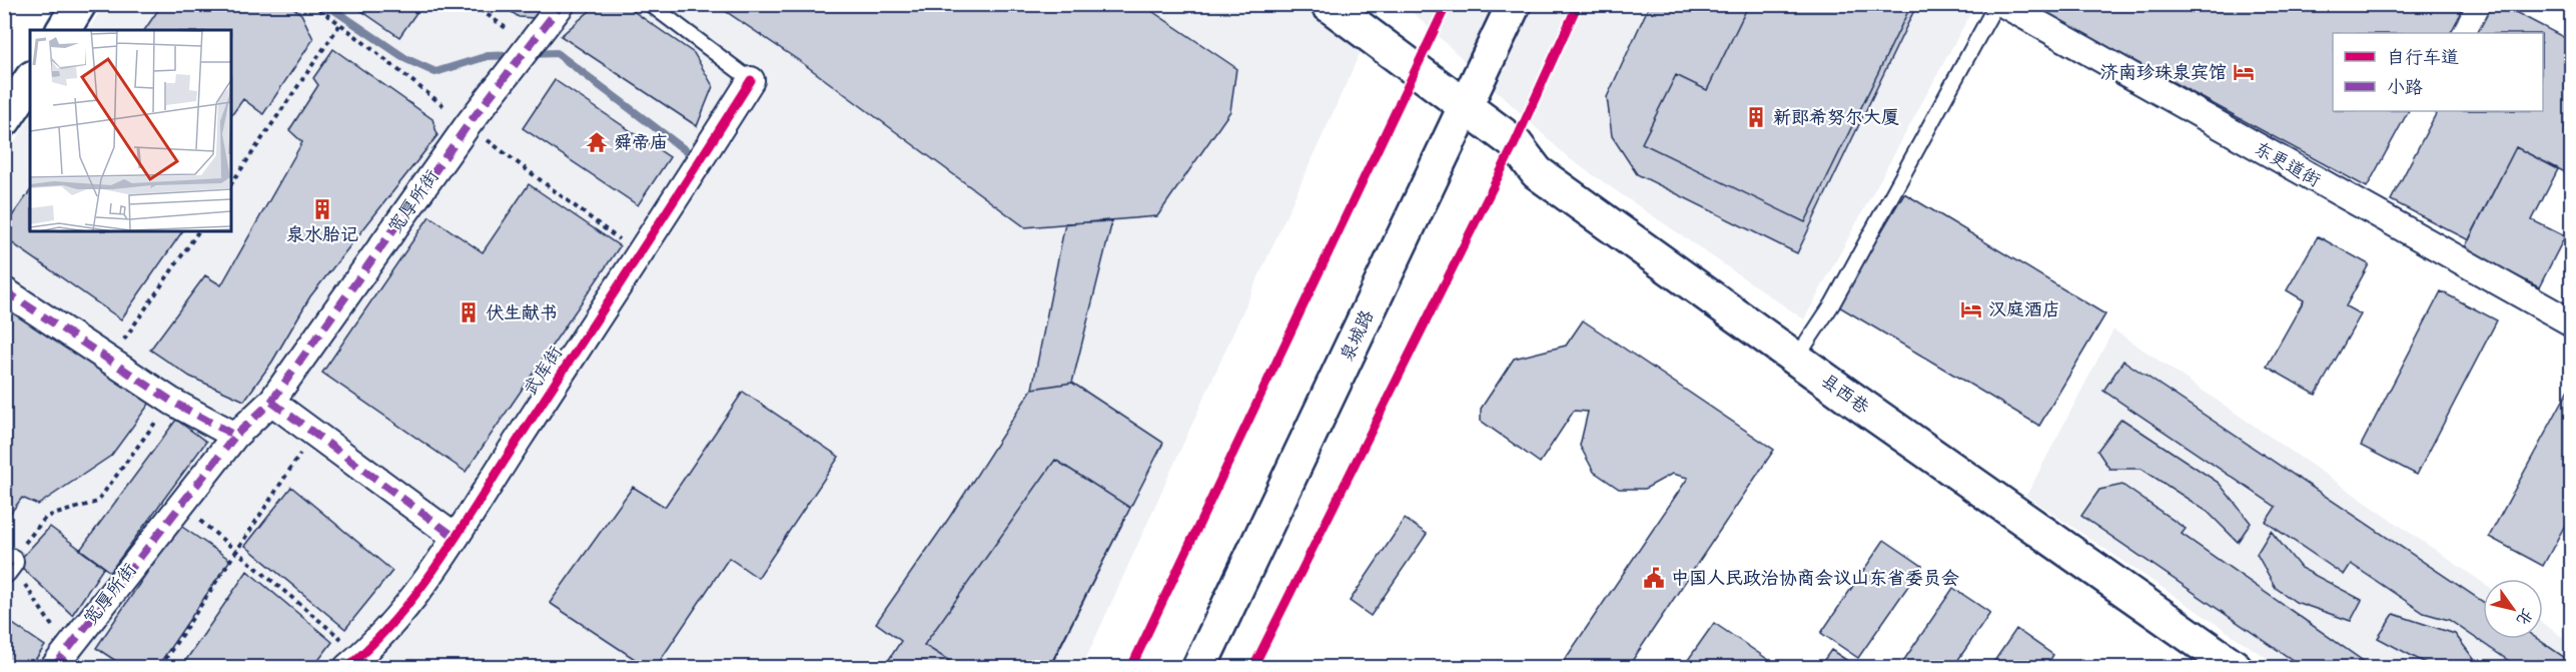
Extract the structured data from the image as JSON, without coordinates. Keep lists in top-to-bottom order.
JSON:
{
  "streets": {
    "main road": ["泉城路", "县西巷"],
    "street": ["东更道街", "宽厚所街", "武库街"]
  },
  "crossings": [
    ["泉城路", "县西巷"]
  ],
  "places": {
    "hotel": ["济南珍珠泉宾馆", "汉庭酒店"],
    "building": ["新郎希努尔大厦", "泉水胎记", "伏生献书"],
    "temple": ["舜帝庙"],
    "public building": ["中国人民政治协商会议山东省委员会"]
  },
  "legend": ["自行车道", "小路"],
  "north": "bottom right"
}
